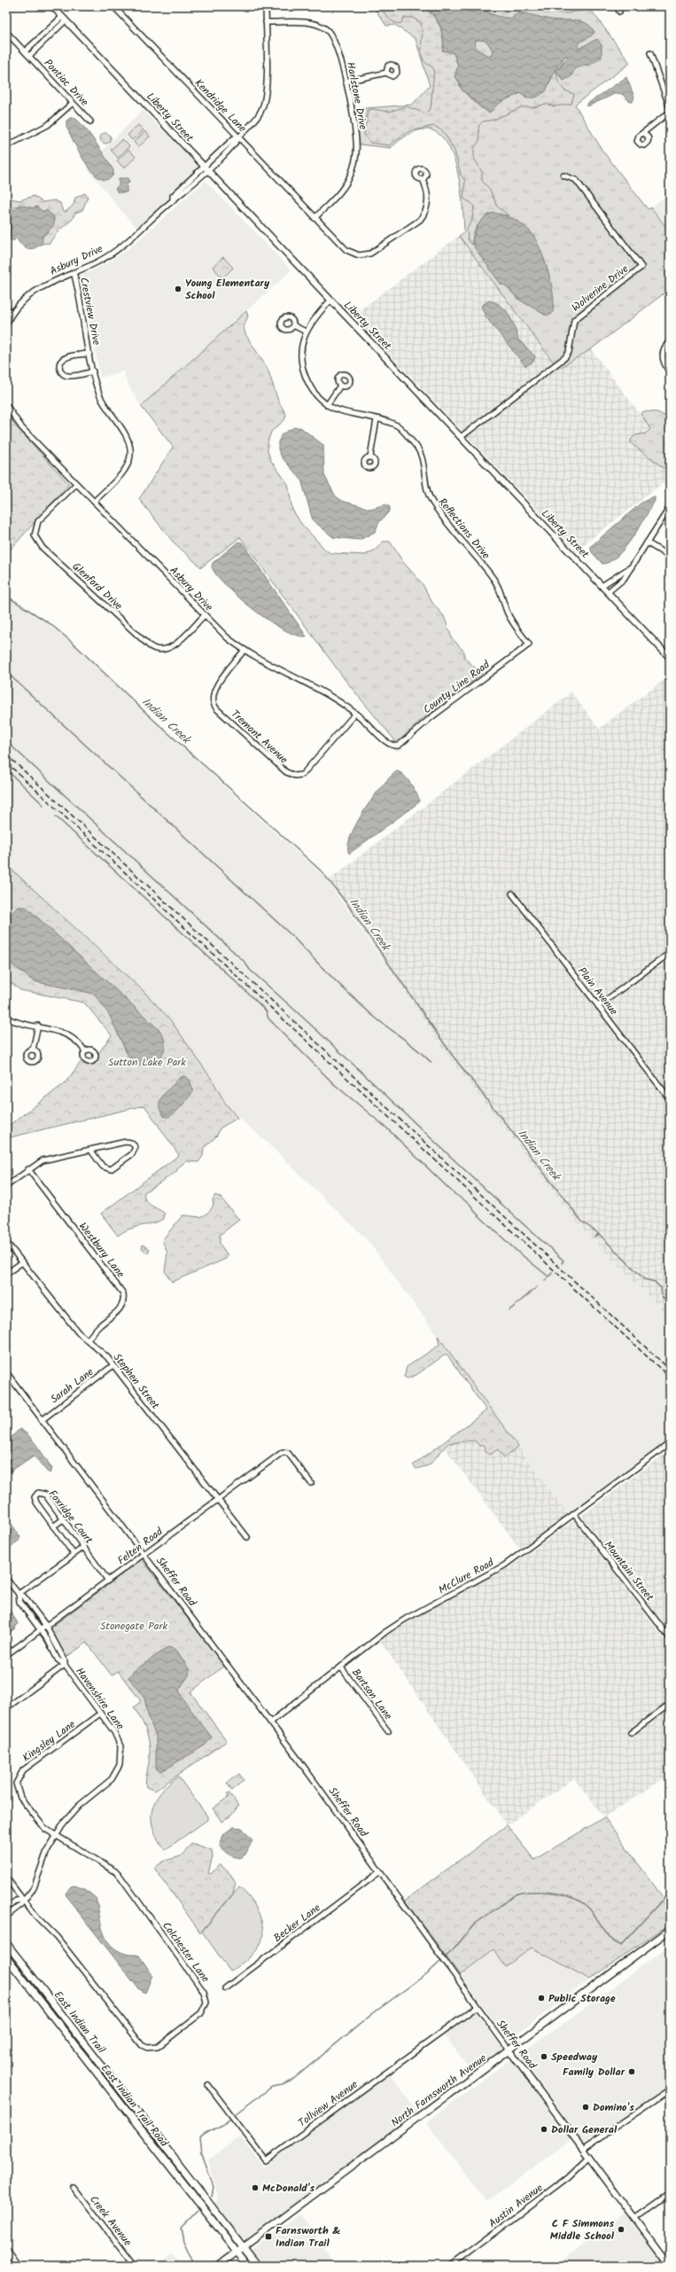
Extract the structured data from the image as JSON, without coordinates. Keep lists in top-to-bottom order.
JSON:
{
  "streets": {
    "main road": ["East Indian Trail", "North Farnsworth Avenue", "East Indian Trail Road"],
    "street": [
      "Pontiac Drive",
      "Harlstone Drive",
      "Kendridge Lane",
      "Liberty Street",
      "Asbury Drive",
      "Wolverine Drive",
      "Crestview Drive",
      "Reflections Drive",
      "Glenford Drive",
      "County Line Road",
      "Tremont Avenue",
      "Plain Avenue",
      "Westbury Lane",
      "Stephen Street",
      "Sarah Lane",
      "Foxridge Court",
      "Felten Road",
      "Mountain Street",
      "McClure Road",
      "Sheffer Road",
      "Bartson Lane",
      "Havenshire Lane",
      "Kingsley Lane",
      "Becker Lane",
      "Colchester Lane",
      "Tollview Avenue",
      "Austin Avenue",
      "Creek Avenue"
    ]
  },
  "crossings": [
    ["Pontiac Drive", "Liberty Street"],
    ["Harlstone Drive", "Kendridge Lane"],
    ["Harlstone Drive", "Asbury Drive"],
    ["Kendridge Lane", "Asbury Drive"],
    ["Liberty Street", "Asbury Drive"],
    ["Liberty Street", "Wolverine Drive"],
    ["Liberty Street", "Reflections Drive"],
    ["Asbury Drive", "Crestview Drive"],
    ["Asbury Drive", "Glenford Drive"],
    ["Asbury Drive", "County Line Road"],
    ["Asbury Drive", "Tremont Avenue"],
    ["Reflections Drive", "County Line Road"],
    ["Westbury Lane", "Stephen Street"],
    ["Stephen Street", "Sarah Lane"],
    ["Stephen Street", "Felten Road"],
    ["Sarah Lane", "Sheffer Road"],
    ["Foxridge Court", "Felten Road"],
    ["Felten Road", "Sheffer Road"],
    ["Felten Road", "Havenshire Lane"],
    ["Mountain Street", "McClure Road"],
    ["McClure Road", "Sheffer Road"],
    ["McClure Road", "Bartson Lane"],
    ["Sheffer Road", "Becker Lane"],
    ["Sheffer Road", "North Farnsworth Avenue"],
    ["Sheffer Road", "Tollview Avenue"],
    ["Sheffer Road", "Austin Avenue"],
    ["Havenshire Lane", "Kingsley Lane"],
    ["Havenshire Lane", "Colchester Lane"],
    ["Kingsley Lane", "Colchester Lane"],
    ["East Indian Trail", "North Farnsworth Avenue"],
    ["North Farnsworth Avenue", "East Indian Trail Road"]
  ],
  "water": ["Indian Creek"],
  "parks": ["Sutton Lake Park", "Stonegate Park"],
  "places": {
    "other": [
      "Young Elementary School",
      "Public Storage",
      "Speedway",
      "Family Dollar",
      "Domino's",
      "Dollar General",
      "McDonald's",
      "C F Simmons Middle School"
    ],
    "transit": ["Farnsworth & Indian Trail"]
  }
}
